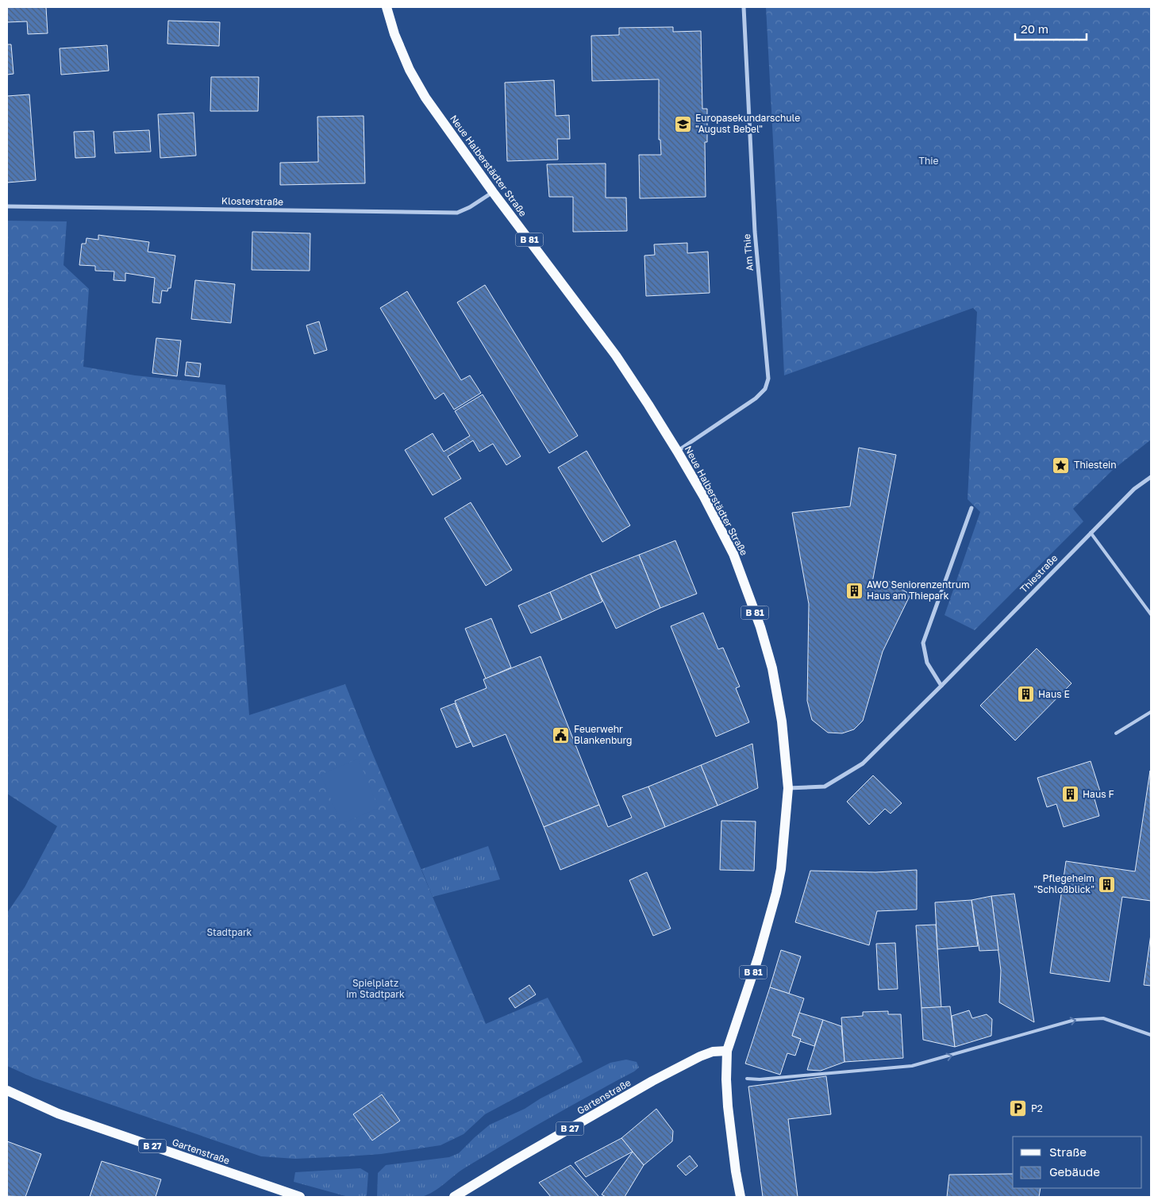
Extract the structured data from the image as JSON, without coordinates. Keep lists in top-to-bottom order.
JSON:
{
  "streets": {
    "main road": [
      "Neue Halberstädter Straße",
      "B 81",
      "Gartenstraße",
      "B 27"
    ],
    "street": ["Klosterstraße", "Am Thie", "Thiestraße"]
  },
  "crossings": [
    ["Neue Halberstädter Straße", "Klosterstraße"],
    ["Neue Halberstädter Straße", "Am Thie"],
    ["Neue Halberstädter Straße", "Thiestraße"],
    ["Neue Halberstädter Straße", "Gartenstraße"]
  ],
  "parks": ["Thie", "Stadtpark", "Spielplatz im Stadtpark"],
  "places": {
    "school or university": ["Europasekundarschule \"August Bebel\""],
    "place": ["Thiestein"],
    "building": [
      "AWO Seniorenzentrum Haus am Thiepark",
      "Haus E",
      "Haus F",
      "Pflegeheim \"Schloßblick\""
    ],
    "public building": ["Feuerwehr Blankenburg"],
    "parking": ["P2"]
  },
  "legend": ["Straße", "Gebäude"],
  "scale_bar": "20 m"
}
